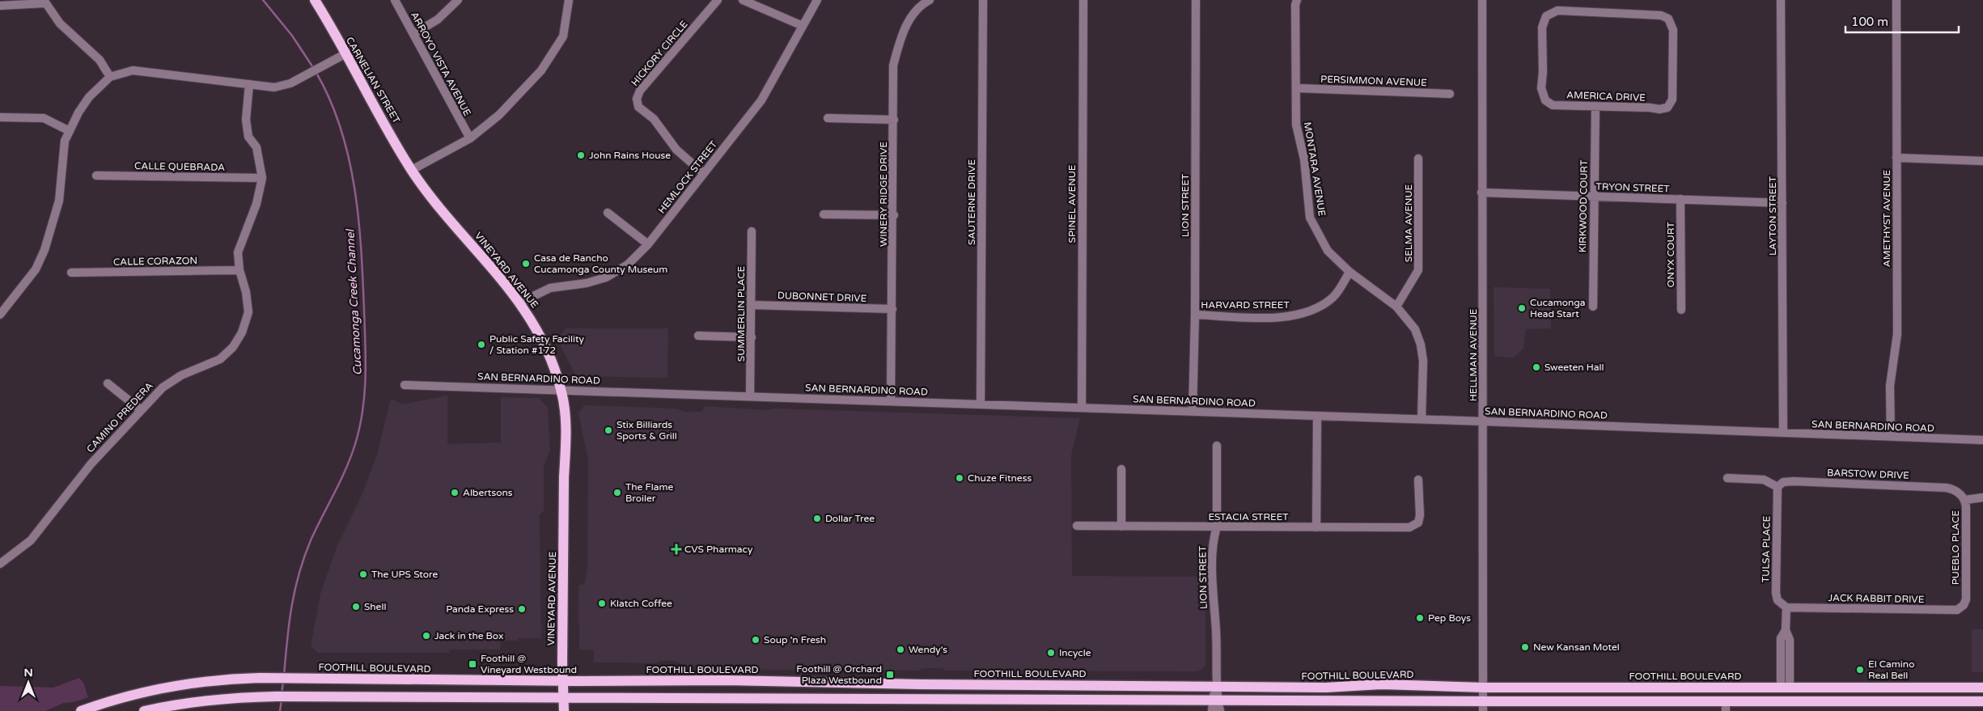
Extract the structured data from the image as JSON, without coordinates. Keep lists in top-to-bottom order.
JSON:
{
  "streets": {
    "main road": ["CARNELIAN STREET", "VINEYARD AVENUE", "FOOTHILL BOULEVARD"],
    "street": [
      "HICKORY CIRCLE",
      "ARROYO VISTA AVENUE",
      "PERSIMMON AVENUE",
      "AMERICA DRIVE",
      "CALLE QUEBRADA",
      "MONTARA AVENUE",
      "HEMLOCK STREET",
      "TRYON STREET",
      "WINERY RIDGE DRIVE",
      "SAUTERNE DRIVE",
      "SPINEL AVENUE",
      "LION STREET",
      "KIRKWOOD COURT",
      "LAYTON STREET",
      "AMETHYST AVENUE",
      "SELMA AVENUE",
      "ONYX COURT",
      "CALLE CORAZON",
      "DUBONNET DRIVE",
      "HARVARD STREET",
      "SUMMERLIN PLACE",
      "HELLMAN AVENUE",
      "SAN BERNARDINO ROAD",
      "CAMINO PREDERA",
      "BARSTOW DRIVE",
      "ESTACIA STREET",
      "PUEBLO PLACE",
      "TULSA PLACE",
      "JACK RABBIT DRIVE"
    ]
  },
  "crossings": [
    ["HICKORY CIRCLE", "HEMLOCK STREET"],
    ["CARNELIAN STREET", "VINEYARD AVENUE"],
    ["PERSIMMON AVENUE", "MONTARA AVENUE"],
    ["AMERICA DRIVE", "KIRKWOOD COURT"],
    ["CALLE QUEBRADA", "CAMINO PREDERA"],
    ["MONTARA AVENUE", "SELMA AVENUE"],
    ["MONTARA AVENUE", "HARVARD STREET"],
    ["MONTARA AVENUE", "SAN BERNARDINO ROAD"],
    ["HEMLOCK STREET", "VINEYARD AVENUE"],
    ["TRYON STREET", "KIRKWOOD COURT"],
    ["TRYON STREET", "LAYTON STREET"],
    ["TRYON STREET", "ONYX COURT"],
    ["TRYON STREET", "HELLMAN AVENUE"],
    ["WINERY RIDGE DRIVE", "DUBONNET DRIVE"],
    ["WINERY RIDGE DRIVE", "SAN BERNARDINO ROAD"],
    ["SAUTERNE DRIVE", "SAN BERNARDINO ROAD"],
    ["SPINEL AVENUE", "SAN BERNARDINO ROAD"],
    ["LION STREET", "HARVARD STREET"],
    ["LION STREET", "SAN BERNARDINO ROAD"],
    ["LION STREET", "ESTACIA STREET"],
    ["LION STREET", "FOOTHILL BOULEVARD"],
    ["LAYTON STREET", "SAN BERNARDINO ROAD"],
    ["AMETHYST AVENUE", "SAN BERNARDINO ROAD"],
    ["CALLE CORAZON", "CAMINO PREDERA"],
    ["VINEYARD AVENUE", "SAN BERNARDINO ROAD"],
    ["VINEYARD AVENUE", "FOOTHILL BOULEVARD"],
    ["DUBONNET DRIVE", "SUMMERLIN PLACE"],
    ["SUMMERLIN PLACE", "SAN BERNARDINO ROAD"],
    ["HELLMAN AVENUE", "SAN BERNARDINO ROAD"],
    ["HELLMAN AVENUE", "FOOTHILL BOULEVARD"],
    ["BARSTOW DRIVE", "PUEBLO PLACE"],
    ["BARSTOW DRIVE", "TULSA PLACE"],
    ["PUEBLO PLACE", "JACK RABBIT DRIVE"],
    ["TULSA PLACE", "JACK RABBIT DRIVE"]
  ],
  "water": ["Cucamonga Creek Channel"],
  "places": {
    "other": [
      "John Rains House",
      "Casa de Rancho Cucamonga County Museum",
      "Cucamonga Head Start",
      "Public Safety Facility / Station #172",
      "Sweeten Hall",
      "Stix Billiards Sports & Grill",
      "Chuze Fitness",
      "Albertsons",
      "The Flame Broiler",
      "Dollar Tree",
      "The UPS Store",
      "Klatch Coffee",
      "Shell",
      "Panda Express",
      "Pep Boys",
      "Jack in the Box",
      "Soup 'n Fresh",
      "New Kansan Motel",
      "Wendy's",
      "Incycle",
      "El Camino Real Bell"
    ],
    "health": ["CVS Pharmacy"],
    "transit": ["Foothill @ Vineyard Westbound", "Foothill @ Orchard Plaza Westbound"]
  },
  "scale_bar": "100 m",
  "north": "top"
}
